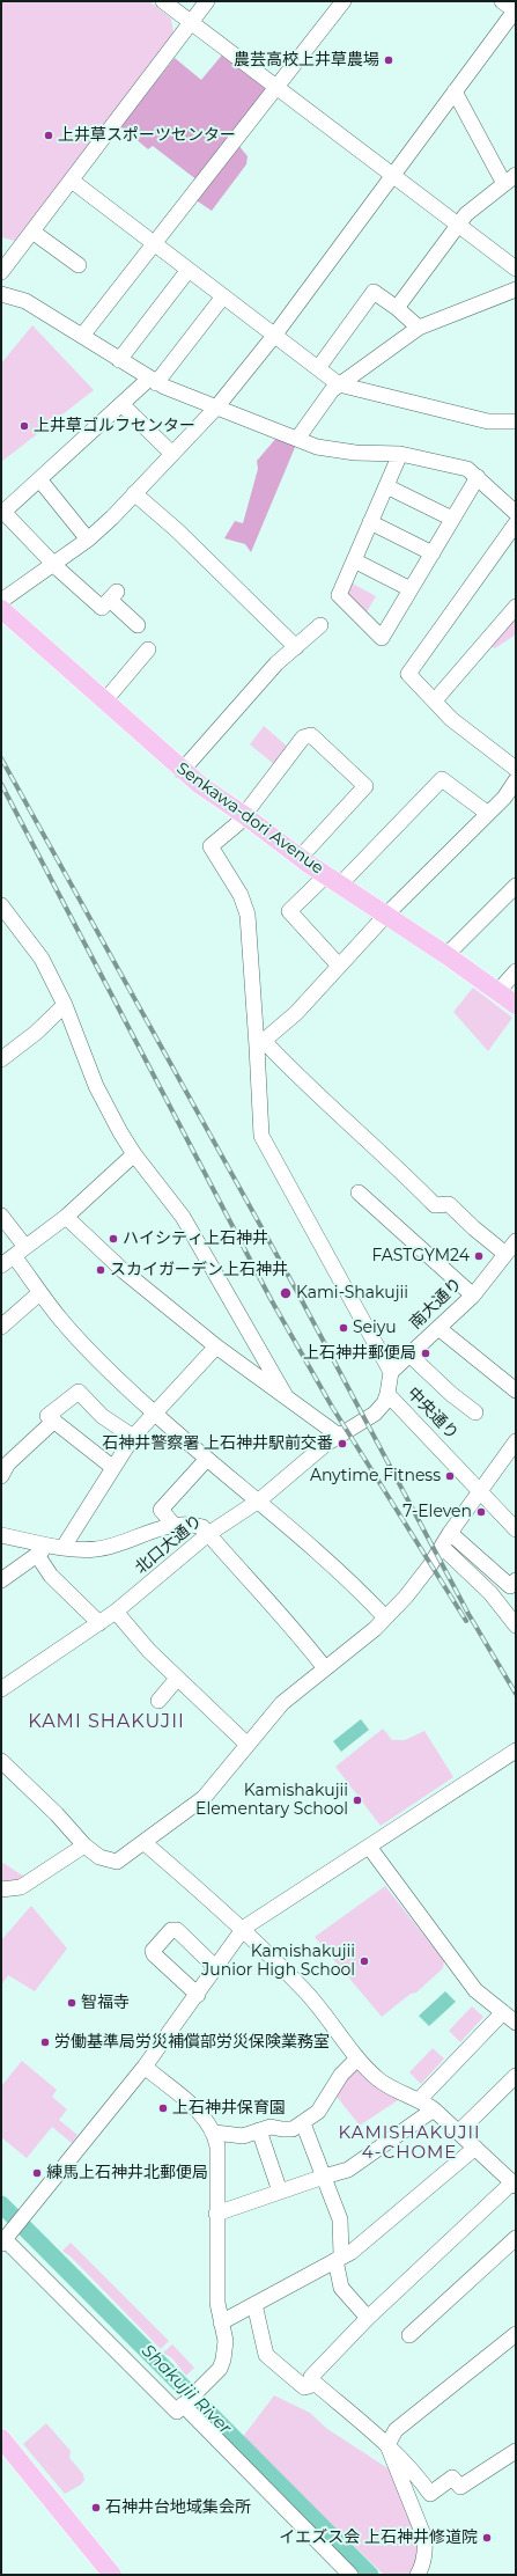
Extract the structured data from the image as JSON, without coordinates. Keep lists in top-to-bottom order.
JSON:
{
  "streets": {
    "main road": ["Senkawa-dori Avenue"],
    "street": ["南大通り", "中央通り", "北口大通り"]
  },
  "crossings": [
    ["中央通り", "北口大通り"]
  ],
  "districts": ["KAMI SHAKUJII", "KAMISHAKUJII 4-CHOME"],
  "water": ["Shakujii River"],
  "places": [
    "農芸高校上井草農場",
    "上井草スポーツセンター",
    "上井草ゴルフセンター",
    "ハイシティ上石神井",
    "FASTGYM24",
    "スカイガーデン上石神井",
    "Kami-Shakujii",
    "Seiyu",
    "上石神井郵便局",
    "石神井警察署 上石神井駅前交番",
    "Anytime Fitness",
    "7-Eleven",
    "Kamishakujii Elementary School",
    "Kamishakujii Junior High School",
    "智福寺",
    "労働基準局労災補償部労災保険業務室",
    "上石神井保育園",
    "練馬上石神井北郵便局",
    "石神井台地域集会所",
    "イエズス会 上石神井修道院"
  ]
}
